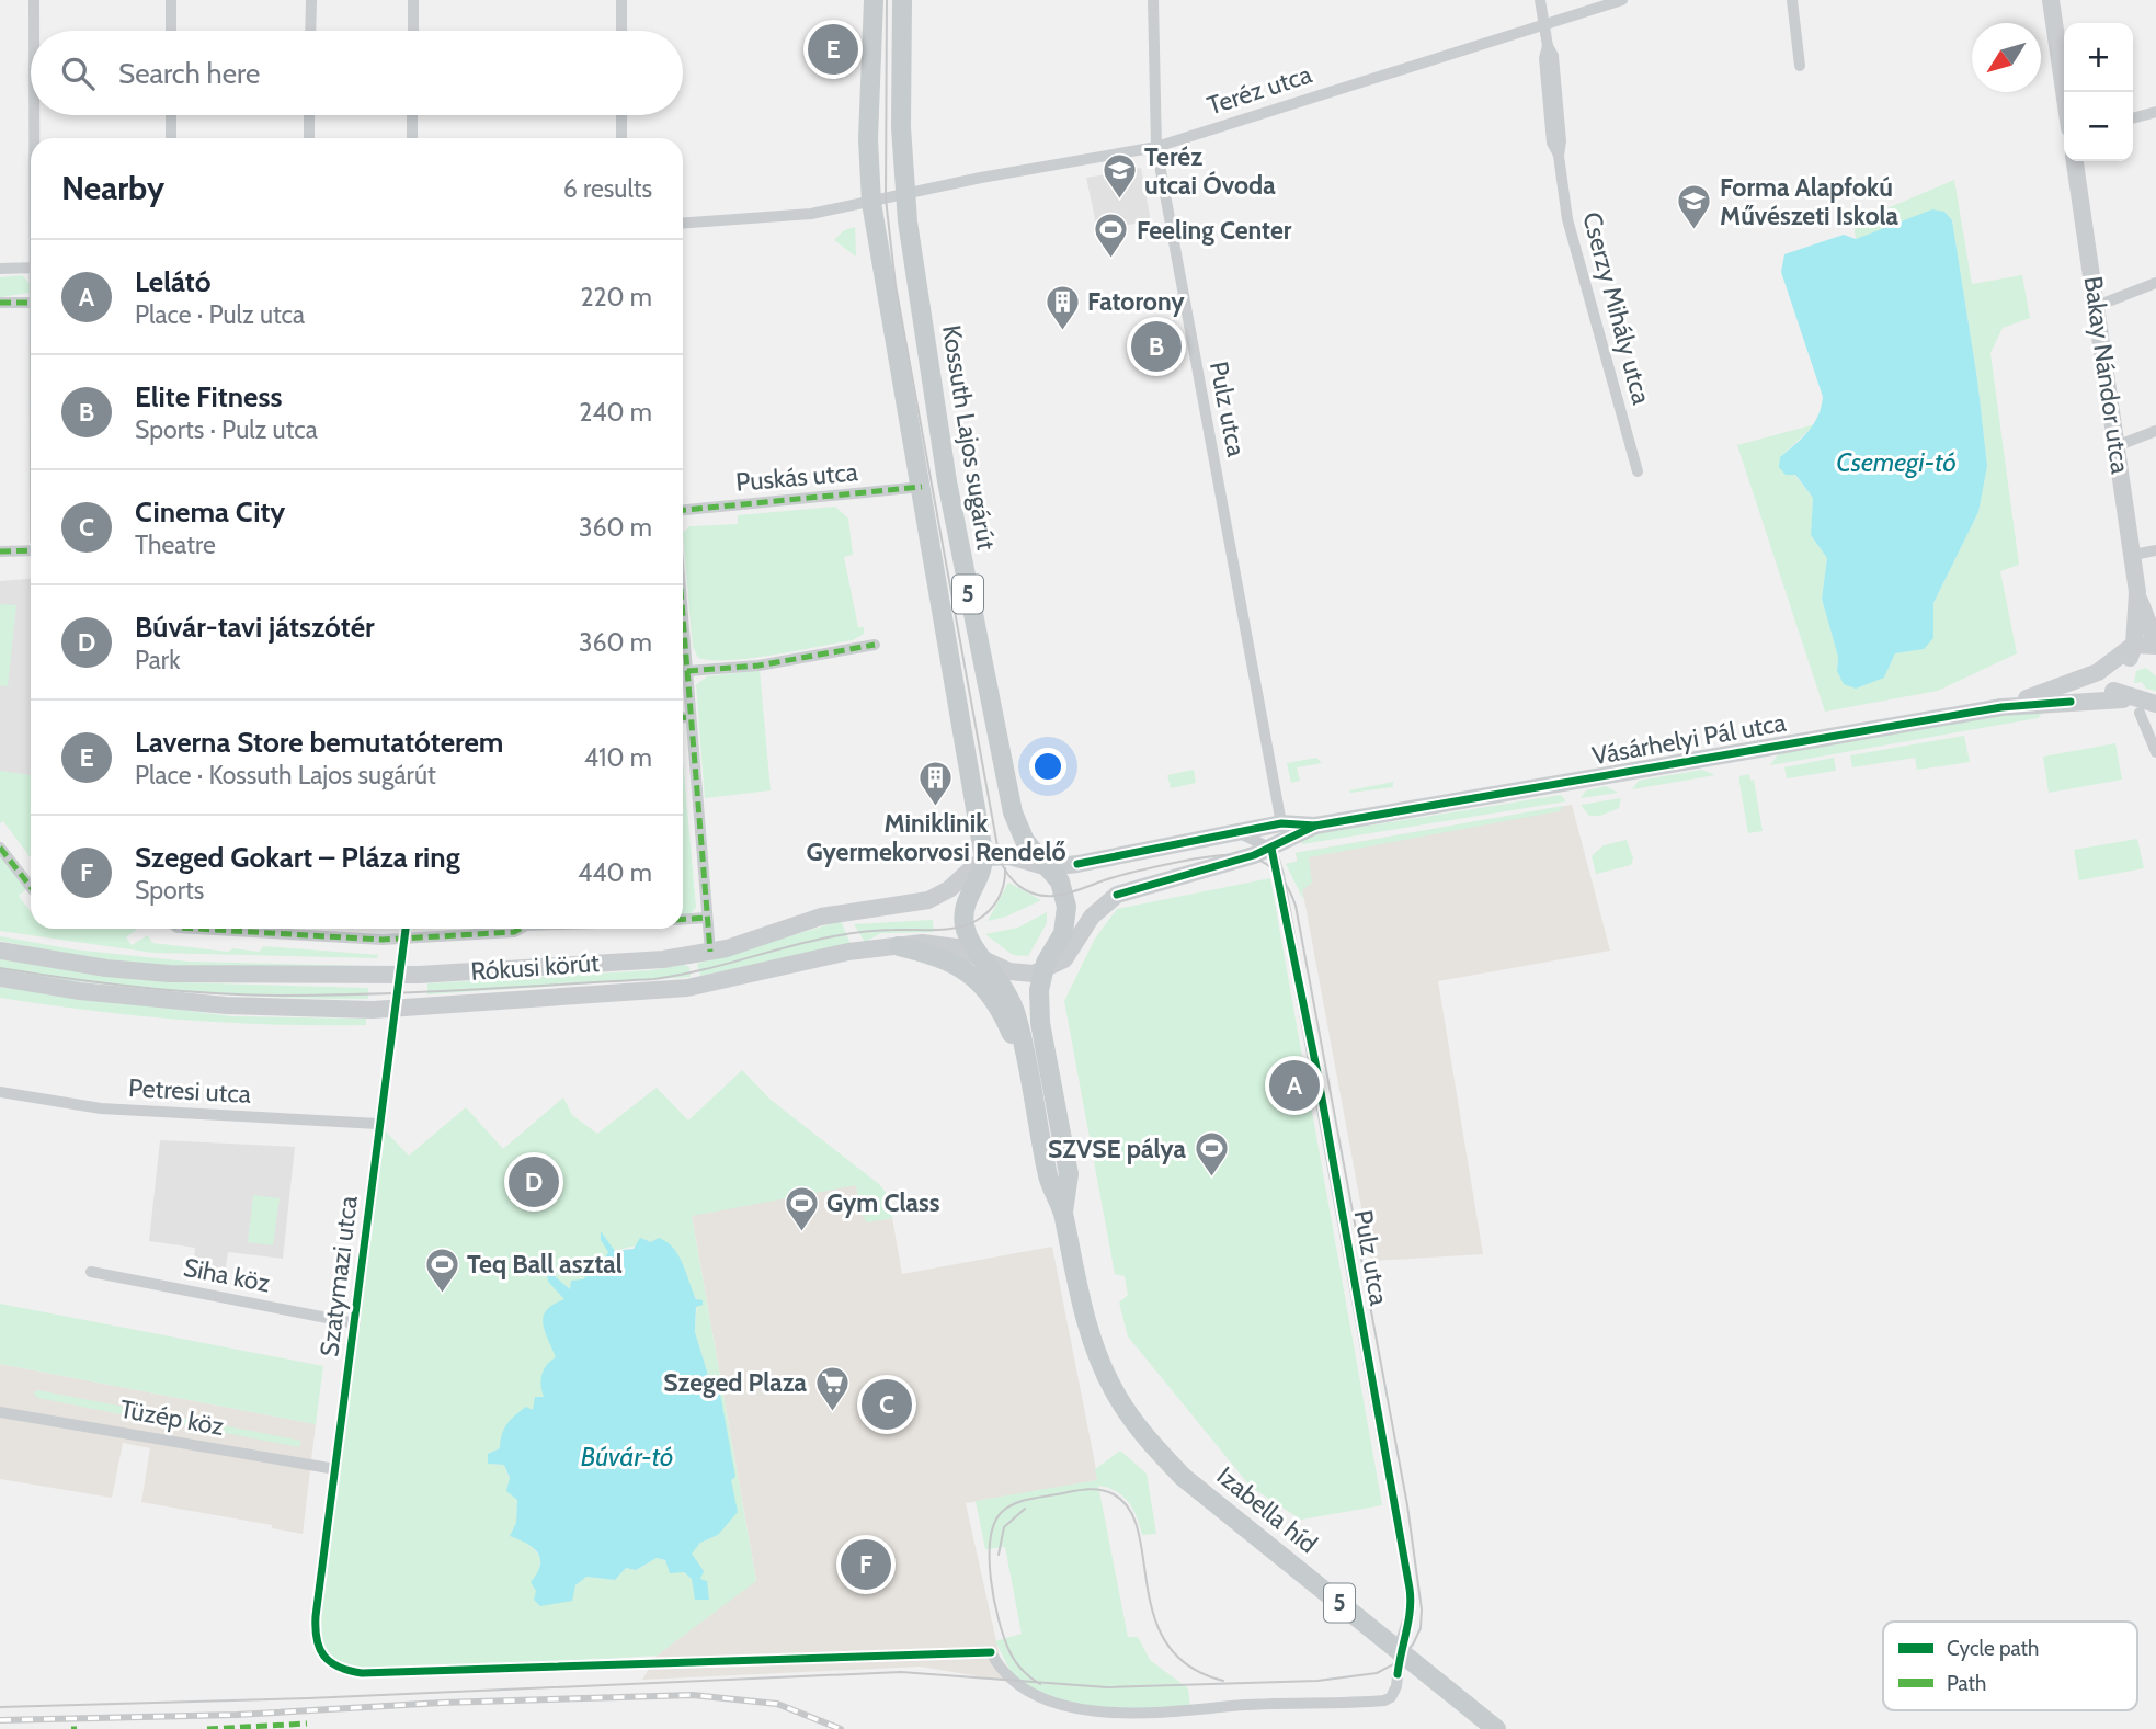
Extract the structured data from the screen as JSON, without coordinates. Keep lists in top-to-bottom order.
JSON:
{
  "streets": {
    "main road": [
      "Bakay Nándor utca",
      "Kossuth Lajos sugárút",
      "5",
      "Vásárhelyi Pál utca",
      "Rókusi körút",
      "Izabella híd"
    ],
    "street": [
      "Teréz utca",
      "Cserzy Mihály utca",
      "Pulz utca",
      "Puskás utca",
      "Petresi utca",
      "Siha köz",
      "Szatymazi utca",
      "Tüzép köz"
    ]
  },
  "crossings": [
    ["Teréz utca", "Cserzy Mihály utca"],
    ["Teréz utca", "Pulz utca"],
    ["Teréz utca", "Kossuth Lajos sugárút"],
    ["Bakay Nándor utca", "Vásárhelyi Pál utca"],
    ["Pulz utca", "Vásárhelyi Pál utca"],
    ["Pulz utca", "Szatymazi utca"],
    ["Kossuth Lajos sugárút", "Puskás utca"],
    ["Kossuth Lajos sugárút", "Vásárhelyi Pál utca"],
    ["Kossuth Lajos sugárút", "Rókusi körút"],
    ["Kossuth Lajos sugárút", "Izabella híd"],
    ["Vásárhelyi Pál utca", "Rókusi körút"],
    ["Rókusi körút", "Szatymazi utca"],
    ["Petresi utca", "Szatymazi utca"],
    ["Siha köz", "Szatymazi utca"],
    ["Szatymazi utca", "Tüzép köz"]
  ],
  "water": ["Csemegi-tó", "Búvár-tó"],
  "places": {
    "school or university": ["Teréz utcai Óvoda", "Forma Alapfokú Művészeti Iskola"],
    "sports": [
      "Feeling Center",
      "SZVSE pálya",
      "Gym Class",
      "Teq Ball asztal"
    ],
    "building": ["Fatorony", "Miniklinik Gyermekorvosi Rendelő"],
    "supermarket": ["Szeged Plaza"]
  },
  "legend": ["Cycle path", "Path"],
  "north": "bottom left",
  "page": {
    "pins": [
      "E",
      "B",
      "A",
      "D",
      "C",
      "F"
    ],
    "map_buttons": ["+", "−"],
    "search": "Search here",
    "heading": ["Nearby", "6 results"],
    "list": [
      {
        "mark": "A",
        "name": "Lelátó",
        "note": "Place · Pulz utca",
        "value": "220 m"
      },
      {
        "mark": "B",
        "name": "Elite Fitness",
        "note": "Sports · Pulz utca",
        "value": "240 m"
      },
      {
        "mark": "C",
        "name": "Cinema City",
        "note": "Theatre",
        "value": "360 m"
      },
      {
        "mark": "D",
        "name": "Búvár-tavi játszótér",
        "note": "Park",
        "value": "360 m"
      },
      {
        "mark": "E",
        "name": "Laverna Store bemutatóterem",
        "note": "Place · Kossuth Lajos sugárút",
        "value": "410 m"
      },
      {
        "mark": "F",
        "name": "Szeged Gokart – Pláza ring",
        "note": "Sports",
        "value": "440 m"
      }
    ]
  }
}
